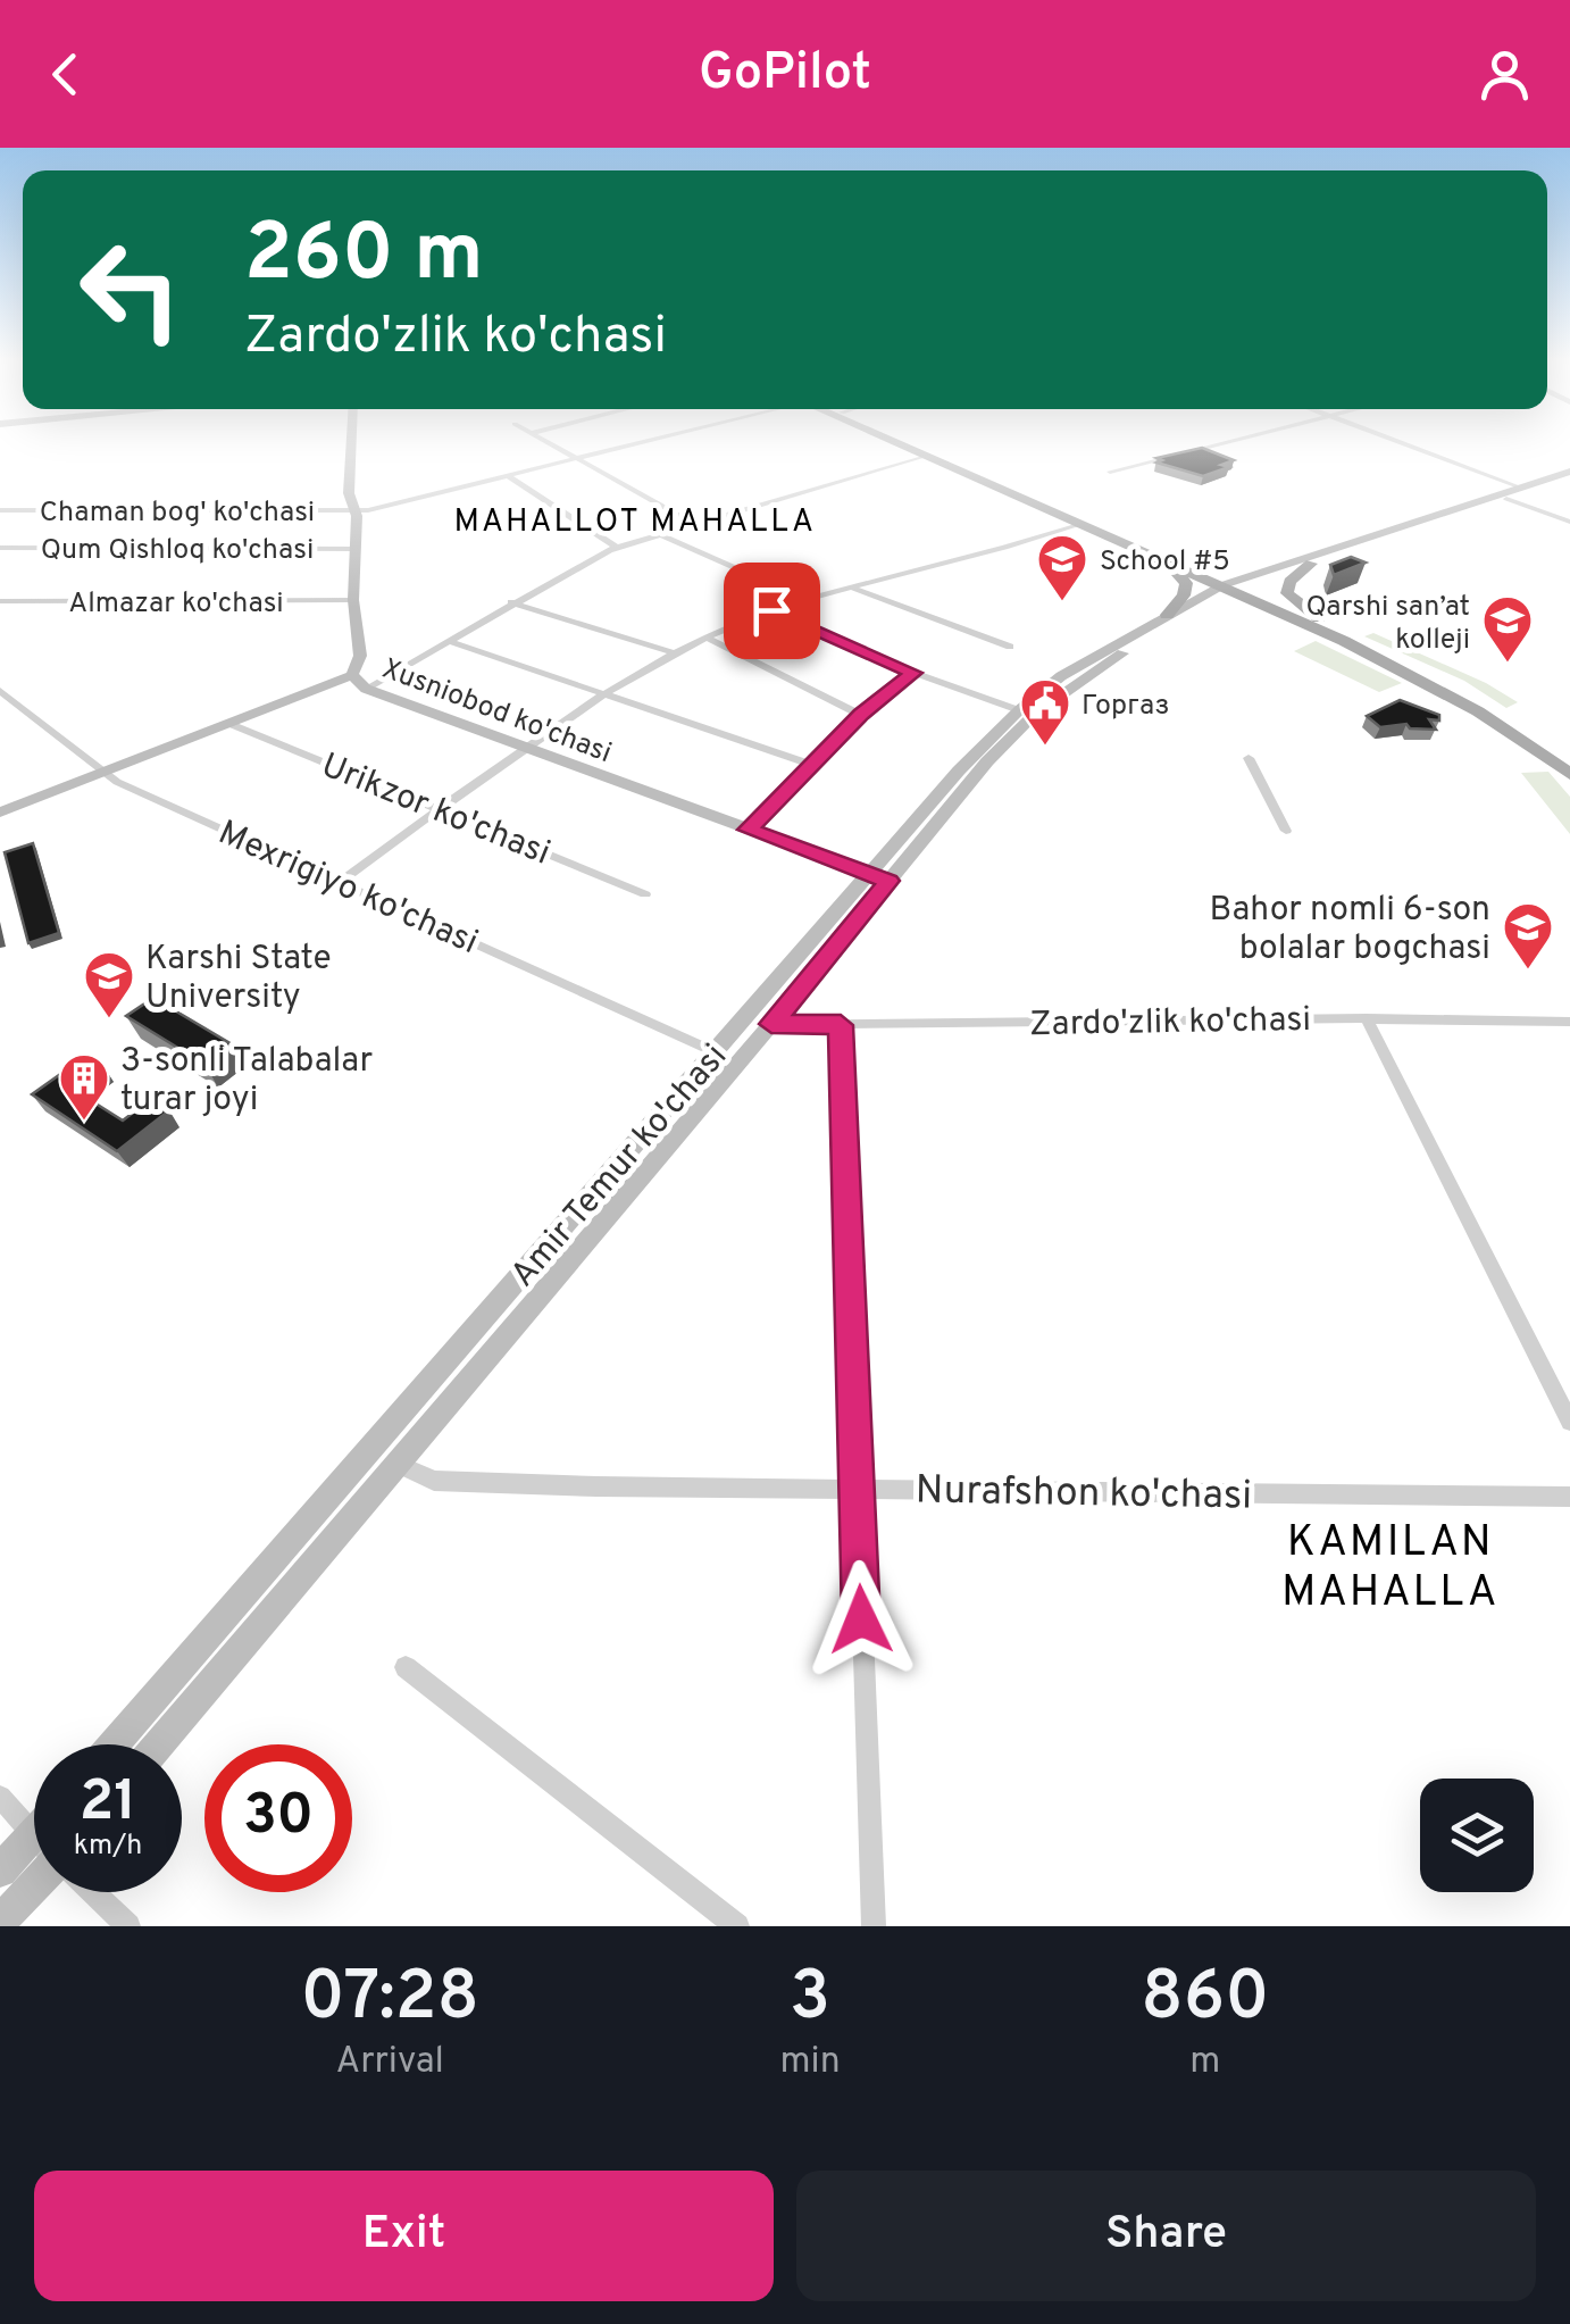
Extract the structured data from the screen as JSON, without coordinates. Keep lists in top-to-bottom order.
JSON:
{
  "streets": {
    "main road": ["Xusniobod ko'chasi", "Amir Temur ko'chasi"],
    "street": [
      "Chaman bog' ko'chasi",
      "Qum Qishloq ko'chasi",
      "Almazar ko'chasi",
      "Urikzor ko'chasi",
      "Mexrigiyo ko'chasi",
      "Zardo'zlik ko'chasi",
      "Nurafshon ko'chasi"
    ]
  },
  "crossings": [
    ["Chaman bog' ko'chasi", "Xusniobod ko'chasi"],
    ["Qum Qishloq ko'chasi", "Xusniobod ko'chasi"],
    ["Almazar ko'chasi", "Xusniobod ko'chasi"],
    ["Xusniobod ko'chasi", "Amir Temur ko'chasi"],
    ["Mexrigiyo ko'chasi", "Amir Temur ko'chasi"],
    ["Zardo'zlik ko'chasi", "Amir Temur ko'chasi"],
    ["Amir Temur ko'chasi", "Nurafshon ko'chasi"]
  ],
  "districts": ["MAHALLOT MAHALLA", "KAMILAN MAHALLA"],
  "places": {
    "school or university": [
      "School #5",
      "Qarshi san’at kolleji",
      "Bahor nomli 6-son bolalar bogchasi",
      "Karshi State University"
    ],
    "public building": ["Горгаз"],
    "building": ["3-sonli Talabalar turar joyi"]
  },
  "page": {
    "header": "GoPilot",
    "turn": ["260 m", "Zardo'zlik ko'chasi"],
    "speed": "21 km/h",
    "limit": "30",
    "eta": [
      "07:28",
      "Arrival",
      "3",
      "min",
      "860",
      "m"
    ],
    "buttons": ["Exit", "Share"]
  }
}
